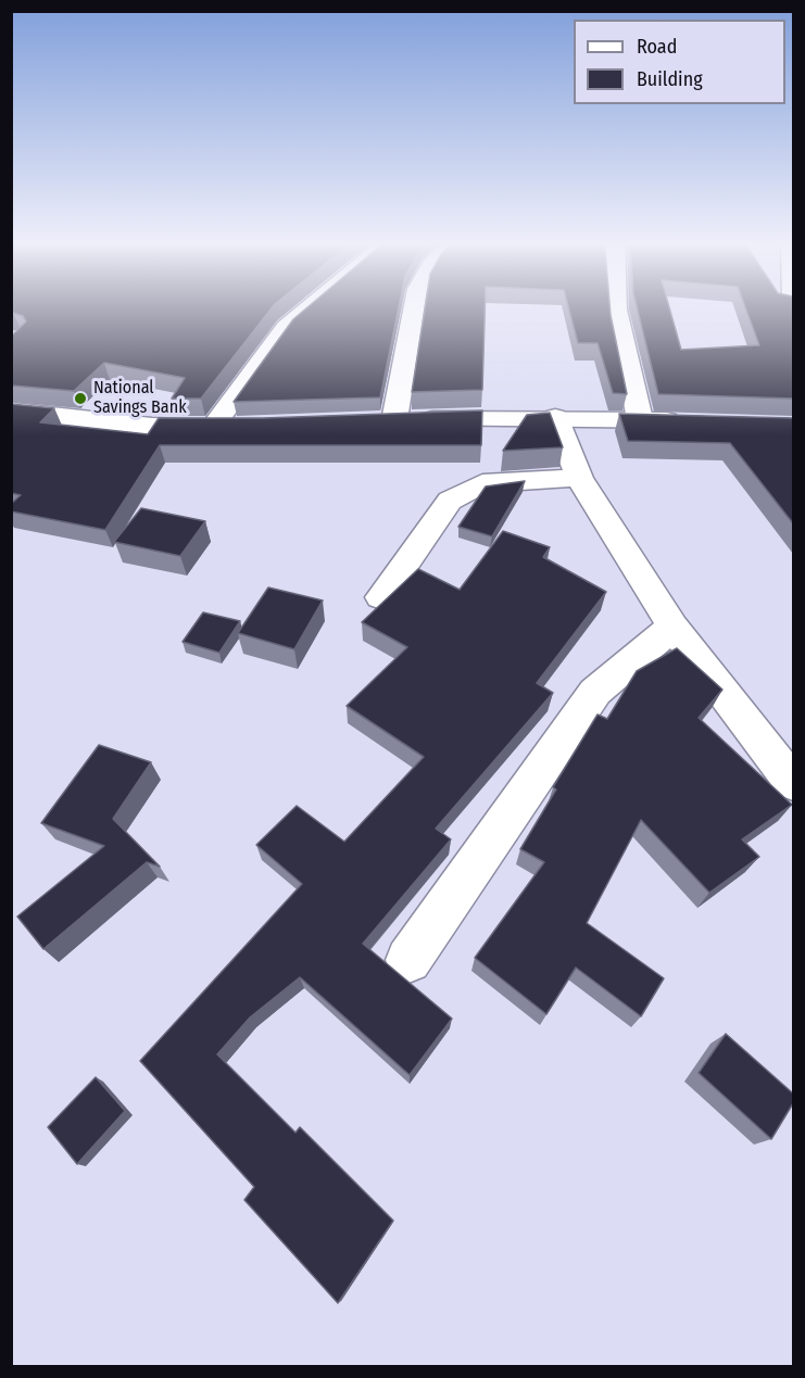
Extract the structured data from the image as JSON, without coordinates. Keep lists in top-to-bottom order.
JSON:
{
  "places": ["National Savings Bank"],
  "legend": ["Road", "Building"]
}
